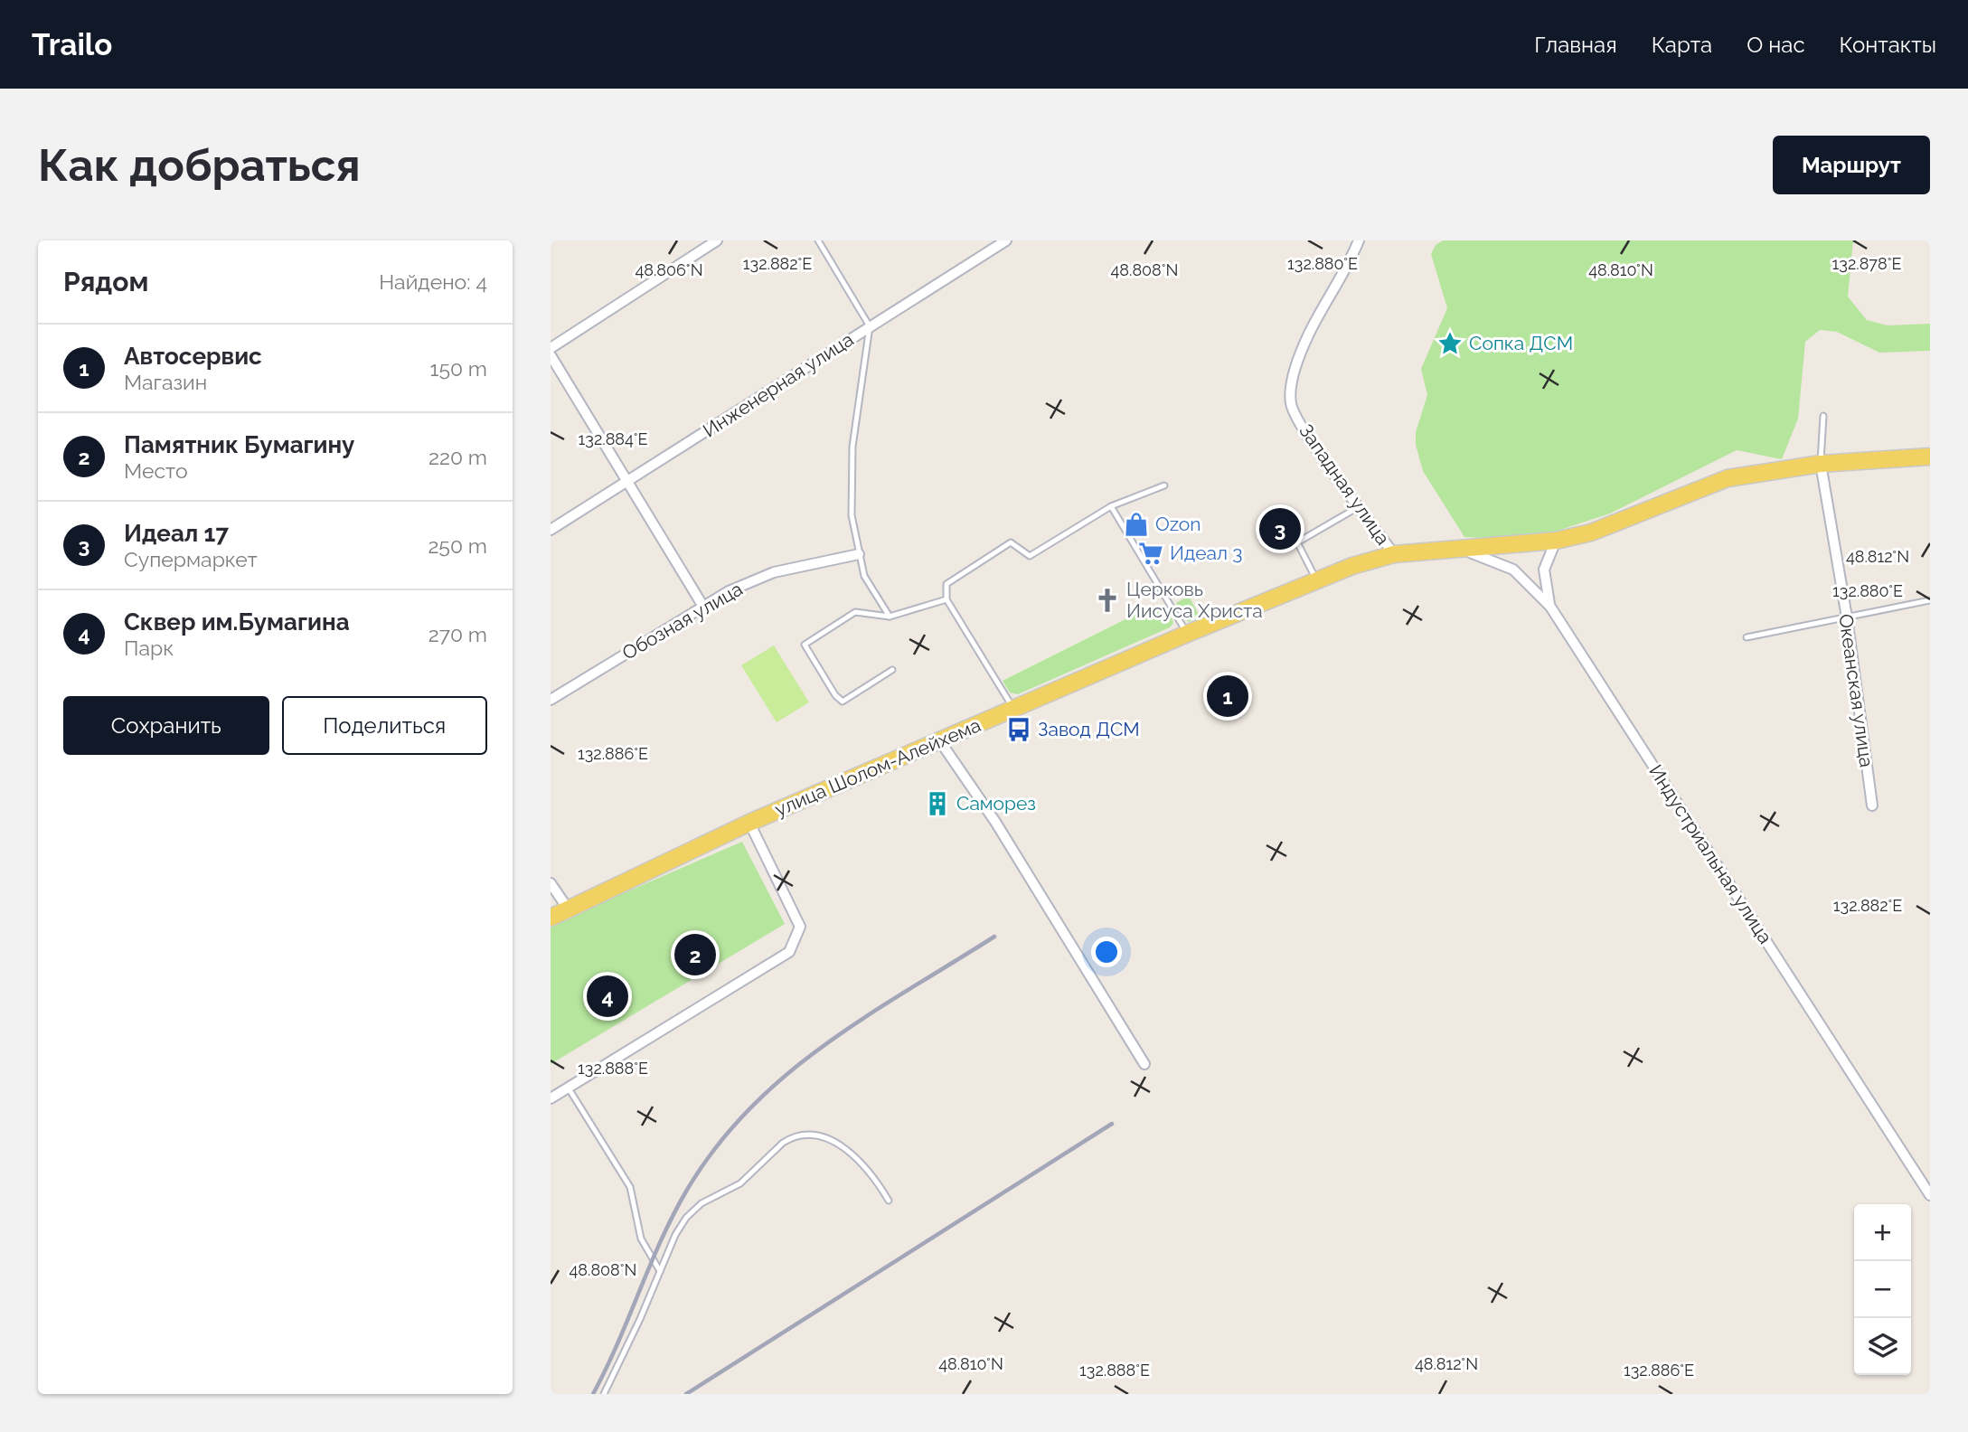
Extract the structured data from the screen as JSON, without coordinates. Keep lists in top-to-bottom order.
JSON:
{
  "streets": {
    "main road": ["улица Шолом-Алейхема"],
    "street": [
      "Инженерная улица",
      "Западная улица",
      "Обозная улица",
      "Океанская улица",
      "Индустриальная улица"
    ]
  },
  "crossings": [
    ["Западная улица", "улица Шолом-Алейхема"],
    ["Океанская улица", "улица Шолом-Алейхема"],
    ["улица Шолом-Алейхема", "Индустриальная улица"]
  ],
  "places": {
    "place": ["Сопка ДСМ"],
    "shop": ["Ozon"],
    "supermarket": ["Идеал 3"],
    "church": ["Церковь Иисуса Христа"],
    "bus stop": ["Завод ДСМ"],
    "building": ["Саморез"]
  },
  "page": {
    "header": "Trailo",
    "nav": [
      "Главная",
      "Карта",
      "О нас",
      "Контакты"
    ],
    "buttons": [
      "Маршрут",
      ["Сохранить", "Поделиться"]
    ],
    "title": "Как добраться",
    "heading": ["Рядом", "Найдено: 4"],
    "list": [
      {
        "mark": "1",
        "name": "Автосервис",
        "note": "Магазин",
        "value": "150 m"
      },
      {
        "mark": "2",
        "name": "Памятник Бумагину",
        "note": "Место",
        "value": "220 m"
      },
      {
        "mark": "3",
        "name": "Идеал 17",
        "note": "Супермаркет",
        "value": "250 m"
      },
      {
        "mark": "4",
        "name": "Сквер им.Бумагина",
        "note": "Парк",
        "value": "270 m"
      }
    ],
    "pins": [
      "3",
      "1",
      "2",
      "4"
    ],
    "map_buttons": ["+", "−"]
  },
  "coordinates": [
    "132.878°E",
    "132.882°E",
    "132.880°E",
    "48.806°N",
    "48.808°N",
    "48.810°N",
    "132.884°E",
    "48.812°N",
    "132.886°E",
    "132.888°E"
  ]
}
